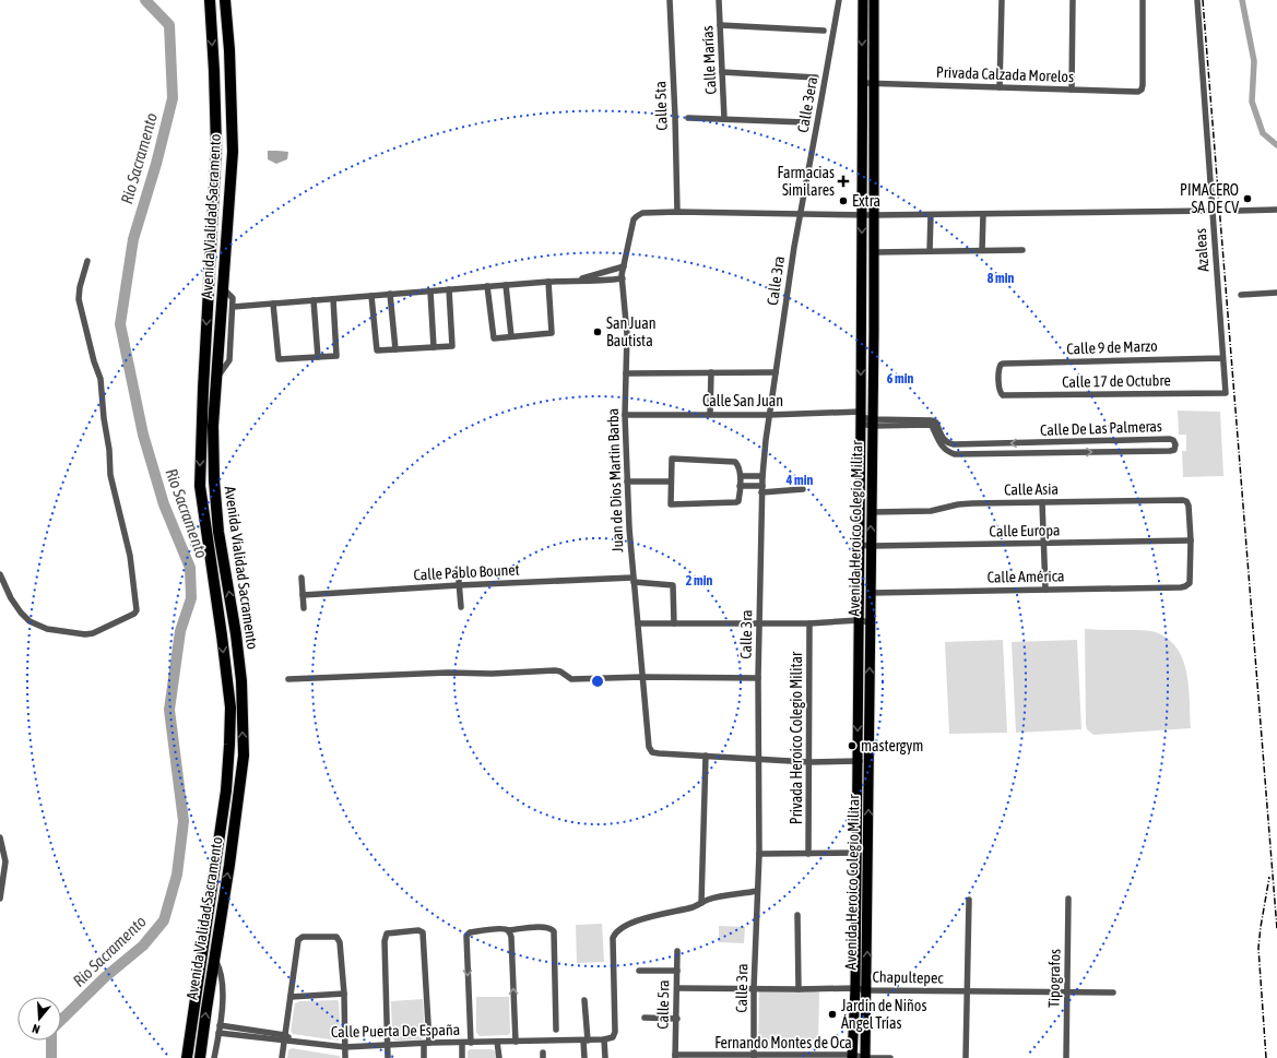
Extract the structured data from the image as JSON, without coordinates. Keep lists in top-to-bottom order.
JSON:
{
  "streets": {
    "highway": ["Avenida Vialidad Sacramento"],
    "main road": ["Avenida Heroico Colegio Militar"],
    "street": [
      "Calle Marías",
      "Privada Calzada Morelos",
      "Calle 3era",
      "Calle 5ta",
      "Azaleas",
      "Calle 3ra",
      "Calle 9 de Marzo",
      "Calle 17 de Octubre",
      "Calle San Juan",
      "Calle De Las Palmeras",
      "Juan de Dios Martin Barba",
      "Calle Asia",
      "Calle Europa",
      "Calle Pablo Bounet",
      "Calle América",
      "Privada Heroico Colegio Militar",
      "Chapultepec",
      "Tipografos",
      "Calle 5ra",
      "Calle Puerta De España",
      "Fernando Montes de Oca"
    ]
  },
  "crossings": [
    ["Privada Calzada Morelos", "Avenida Heroico Colegio Militar"],
    ["Calle 3era", "Calle 3ra"],
    ["Calle 5ta", "Juan de Dios Martin Barba"],
    ["Azaleas", "Calle 9 de Marzo"],
    ["Azaleas", "Calle 17 de Octubre"],
    ["Calle 3ra", "Calle San Juan"],
    ["Calle 3ra", "Chapultepec"],
    ["Calle 3ra", "Fernando Montes de Oca"],
    ["Calle 9 de Marzo", "Calle 17 de Octubre"],
    ["Calle San Juan", "Juan de Dios Martin Barba"],
    ["Calle San Juan", "Avenida Heroico Colegio Militar"],
    ["Juan de Dios Martin Barba", "Calle Pablo Bounet"],
    ["Calle Asia", "Avenida Heroico Colegio Militar"],
    ["Calle Asia", "Calle Europa"],
    ["Calle Asia", "Calle América"],
    ["Avenida Heroico Colegio Militar", "Calle Europa"],
    ["Avenida Heroico Colegio Militar", "Calle América"],
    ["Avenida Heroico Colegio Militar", "Chapultepec"],
    ["Avenida Heroico Colegio Militar", "Fernando Montes de Oca"],
    ["Calle Europa", "Calle América"],
    ["Chapultepec", "Tipografos"],
    ["Chapultepec", "Calle 5ra"],
    ["Calle 5ra", "Fernando Montes de Oca"]
  ],
  "water": ["Rio Sacramento"],
  "places": {
    "health": ["Farmacias Similares"],
    "other": [
      "PIMACERO SA DE CV",
      "Extra",
      "San Juan Bautista",
      "mastergym",
      "Jardín de Niños Ángel Trías"
    ]
  },
  "north": "bottom",
  "rings": [
    "8 min",
    "6 min",
    "4 min",
    "2 min"
  ]
}
